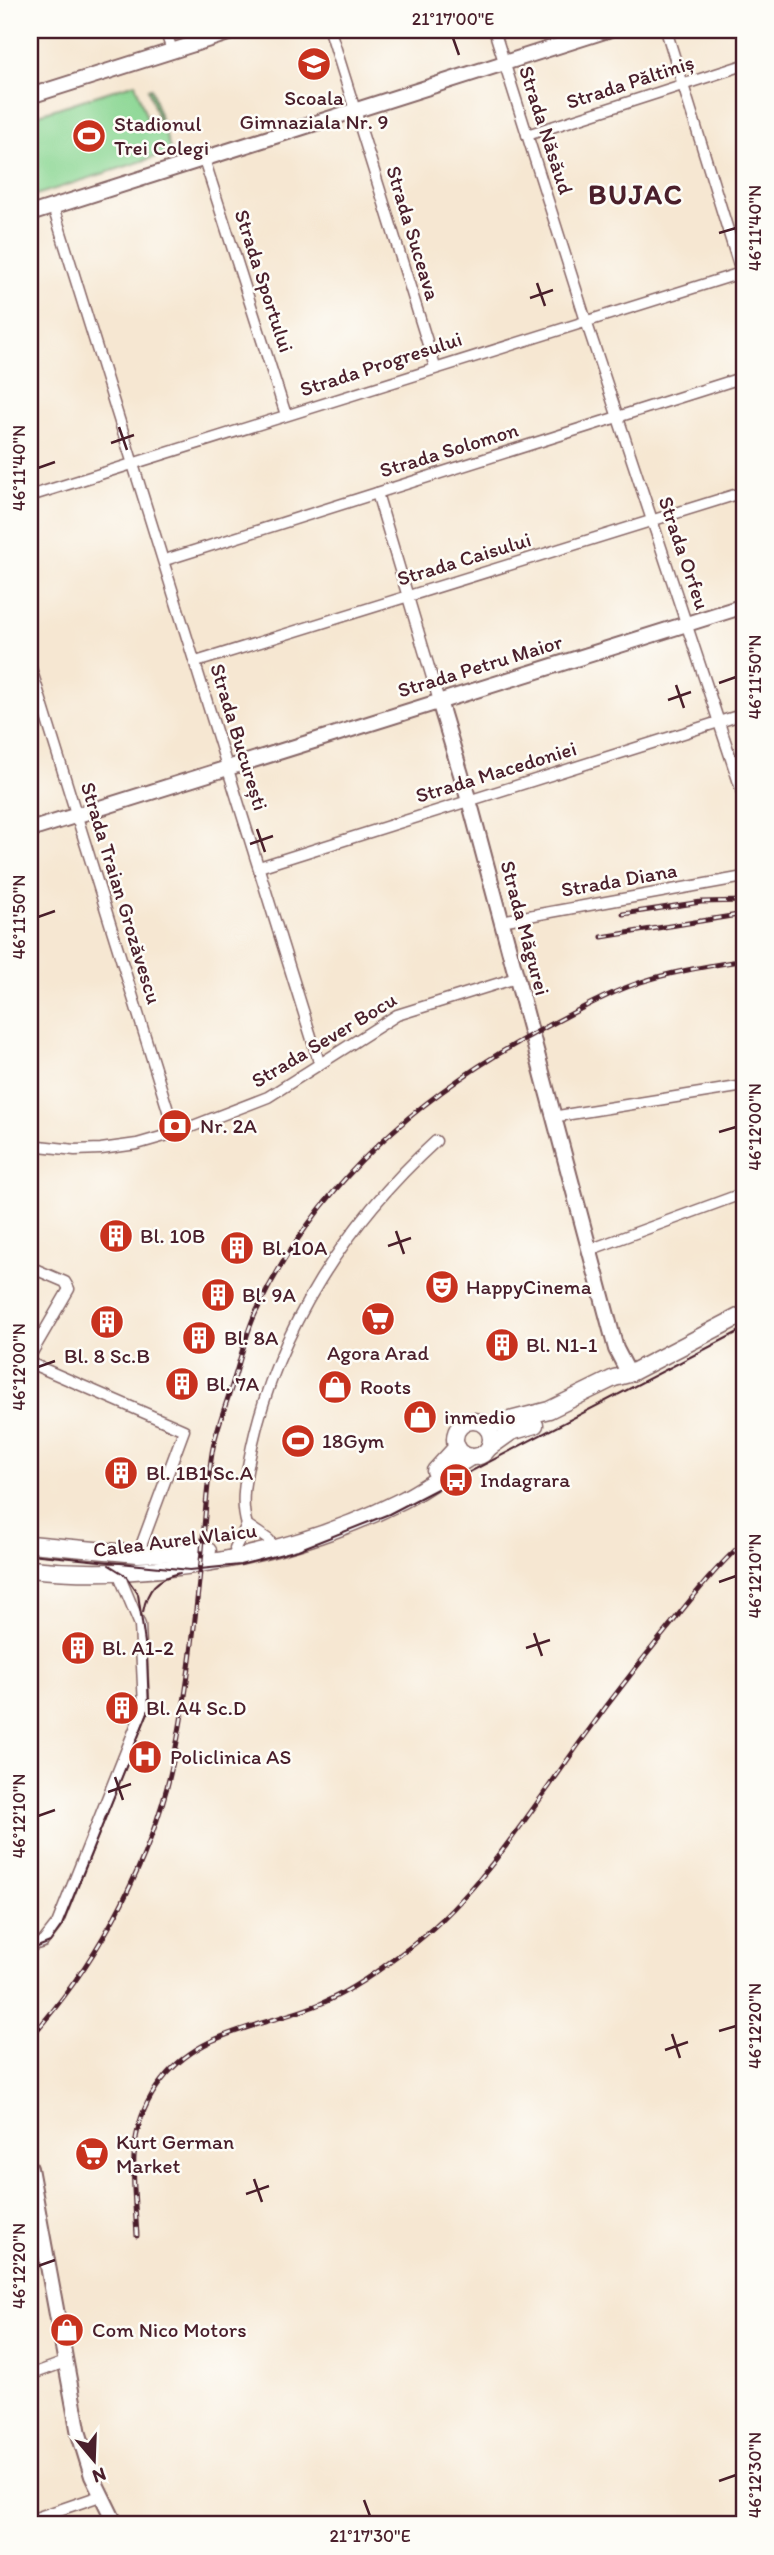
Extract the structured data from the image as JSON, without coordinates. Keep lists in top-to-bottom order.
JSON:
{
  "streets": {
    "main road": ["Calea Aurel Vlaicu"],
    "street": [
      "Strada Păltiniș",
      "Strada Năsăud",
      "Strada Suceava",
      "Strada Sportului",
      "Strada Progresului",
      "Strada Solomon",
      "Strada Orfeu",
      "Strada Caisului",
      "Strada Petru Maior",
      "Strada București",
      "Strada Macedoniei",
      "Strada Diana",
      "Strada Traian Grozăvescu",
      "Strada Măgurei",
      "Strada Sever Bocu"
    ]
  },
  "crossings": [
    ["Strada Păltiniș", "Strada Năsăud"],
    ["Strada Năsăud", "Strada Progresului"],
    ["Strada Năsăud", "Strada Orfeu"],
    ["Strada Suceava", "Strada Progresului"],
    ["Strada Sportului", "Strada Progresului"],
    ["Strada Progresului", "Strada Orfeu"],
    ["Strada Progresului", "Strada București"],
    ["Strada Solomon", "Strada Orfeu"],
    ["Strada Solomon", "Strada București"],
    ["Strada Solomon", "Strada Măgurei"],
    ["Strada Orfeu", "Strada Caisului"],
    ["Strada Orfeu", "Strada Petru Maior"],
    ["Strada Orfeu", "Strada Macedoniei"],
    ["Strada Caisului", "Strada București"],
    ["Strada Caisului", "Strada Măgurei"],
    ["Strada Petru Maior", "Strada București"],
    ["Strada Petru Maior", "Strada Traian Grozăvescu"],
    ["Strada Petru Maior", "Strada Măgurei"],
    ["Strada București", "Strada Macedoniei"],
    ["Strada București", "Strada Sever Bocu"],
    ["Strada Macedoniei", "Strada Măgurei"],
    ["Strada Diana", "Strada Măgurei"],
    ["Strada Traian Grozăvescu", "Strada Sever Bocu"],
    ["Strada Măgurei", "Strada Sever Bocu"],
    ["Strada Măgurei", "Calea Aurel Vlaicu"]
  ],
  "districts": ["BUJAC"],
  "places": {
    "school or university": ["Scoala Gimnaziala Nr. 9"],
    "sports": ["Stadionul Trei Colegi", "18Gym"],
    "bank": ["Nr. 2A"],
    "building": [
      "Bl. 10B",
      "Bl. 10A",
      "Bl. 9A",
      "Bl. 8 Sc.B",
      "Bl. 8A",
      "Bl. N1-1",
      "Bl. 7A",
      "Bl. 1B1 Sc.A",
      "Bl. A1-2",
      "Bl. A4 Sc.D"
    ],
    "theatre": ["HappyCinema"],
    "supermarket": ["Agora Arad", "Kurt German Market"],
    "shop": ["Roots", "inmedio", "Com Nico Motors"],
    "bus stop": ["Indagrara"],
    "hospital": ["Policlinica AS"]
  },
  "north": "bottom",
  "coordinates": [
    "21°17'00\"E",
    "46°11'40\"N",
    "46°11'50\"N",
    "46°12'00\"N",
    "46°12'10\"N",
    "46°12'20\"N",
    "46°12'30\"N",
    "21°17'30\"E"
  ]
}
